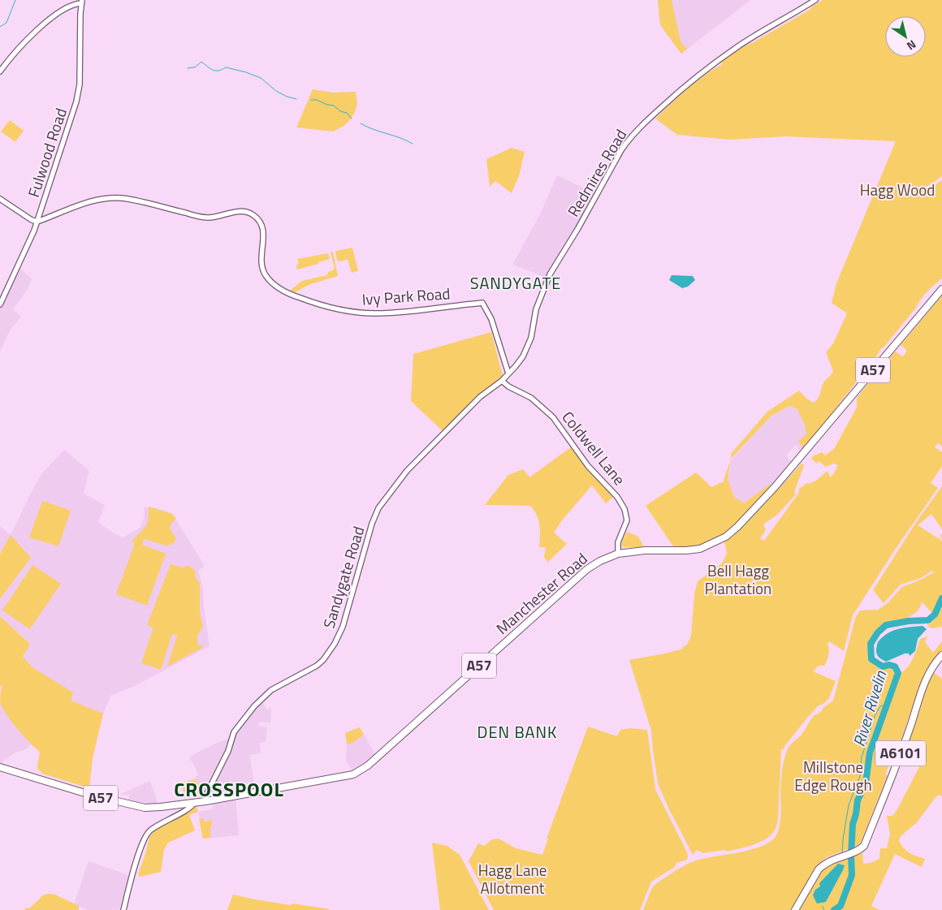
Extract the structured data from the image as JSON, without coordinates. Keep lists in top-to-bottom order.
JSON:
{
  "streets": {
    "main road": ["A57", "Manchester Road", "A6101"],
    "street": [
      "Fulwood Road",
      "Redmires Road",
      "Ivy Park Road",
      "Coldwell Lane",
      "Sandygate Road"
    ]
  },
  "crossings": [
    ["Fulwood Road", "Ivy Park Road"],
    ["Redmires Road", "Ivy Park Road"],
    ["Redmires Road", "Coldwell Lane"],
    ["Redmires Road", "Sandygate Road"],
    ["Coldwell Lane", "Sandygate Road"],
    ["Coldwell Lane", "Manchester Road"],
    ["Sandygate Road", "Manchester Road"]
  ],
  "districts": ["SANDYGATE", "DEN BANK", "CROSSPOOL"],
  "water": ["River Rivelin"],
  "parks": [
    "Hagg Wood",
    "Bell Hagg Plantation",
    "Millstone Edge Rough",
    "Hagg Lane Allotment"
  ],
  "north": "bottom right"
}
